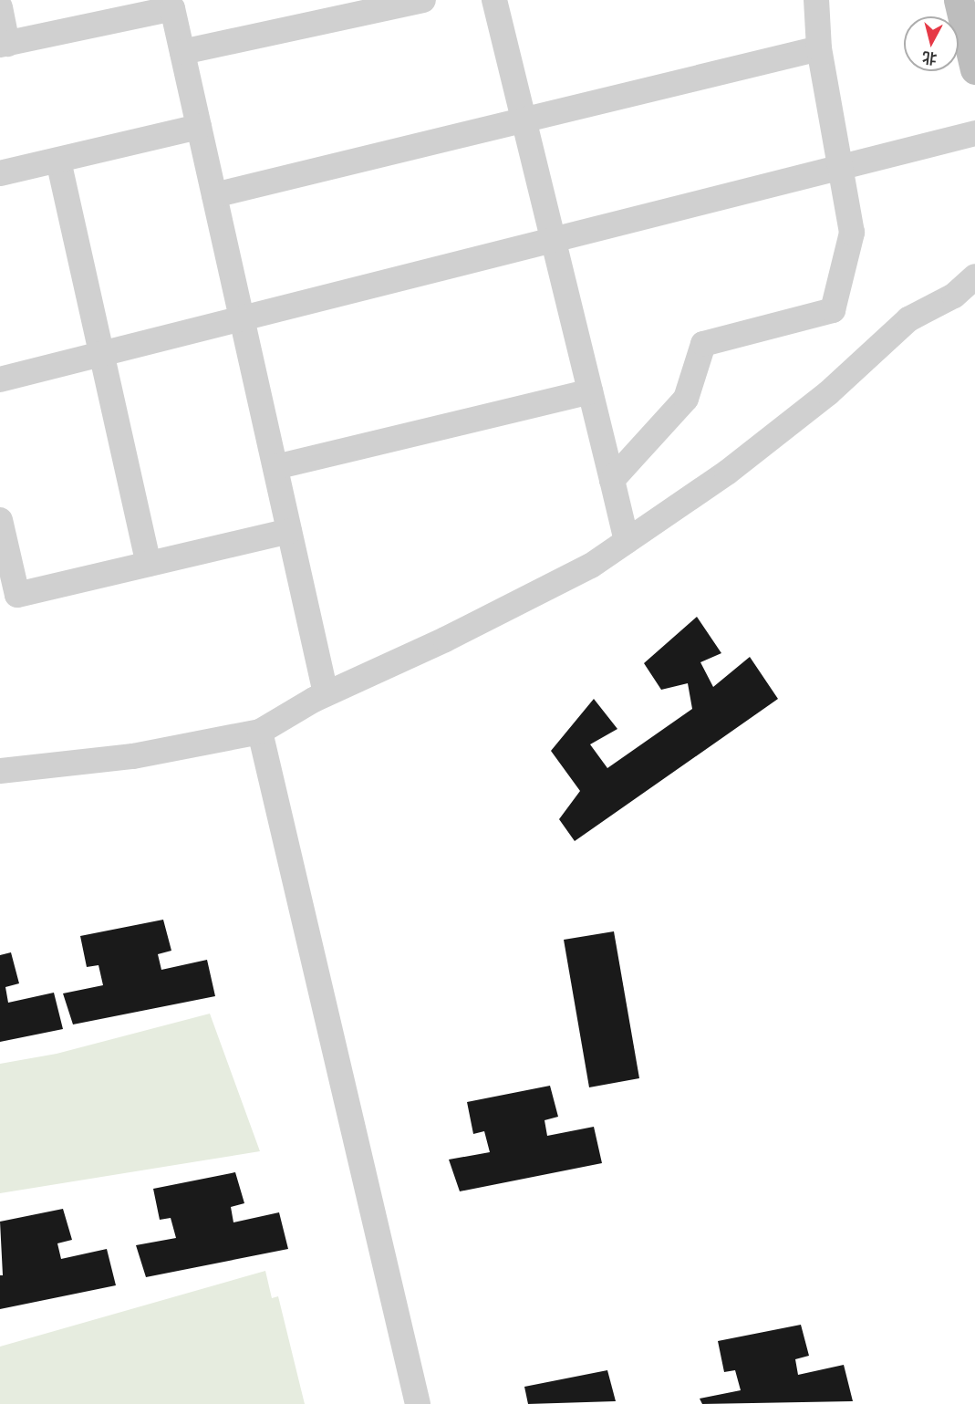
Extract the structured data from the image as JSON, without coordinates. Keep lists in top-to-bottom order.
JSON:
{
  "north": "bottom"
}
